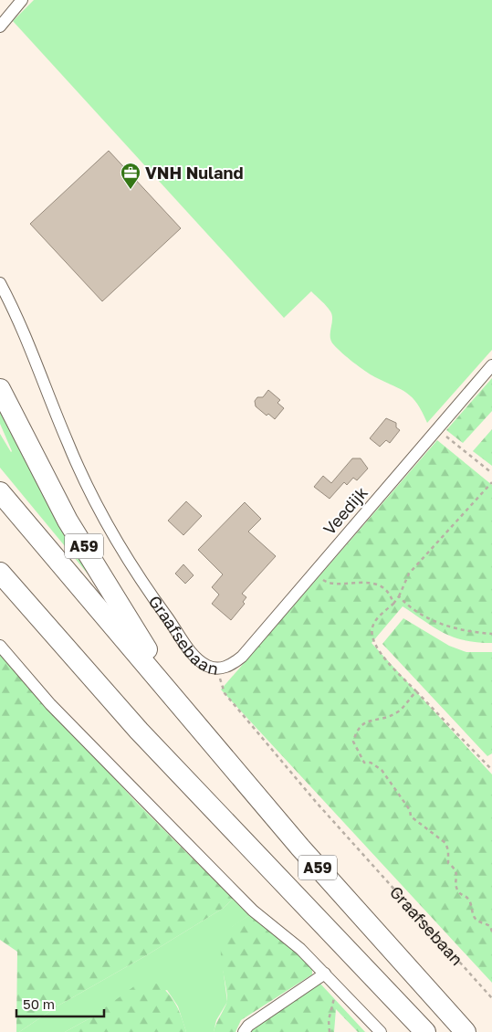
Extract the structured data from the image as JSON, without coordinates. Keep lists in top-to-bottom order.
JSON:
{
  "streets": {
    "highway": ["A59"],
    "street": ["Veedijk", "Graafsebaan"]
  },
  "crossings": [
    ["Veedijk", "Graafsebaan"]
  ],
  "places": {
    "office": ["VNH Nuland"]
  },
  "scale_bar": "50 m"
}
